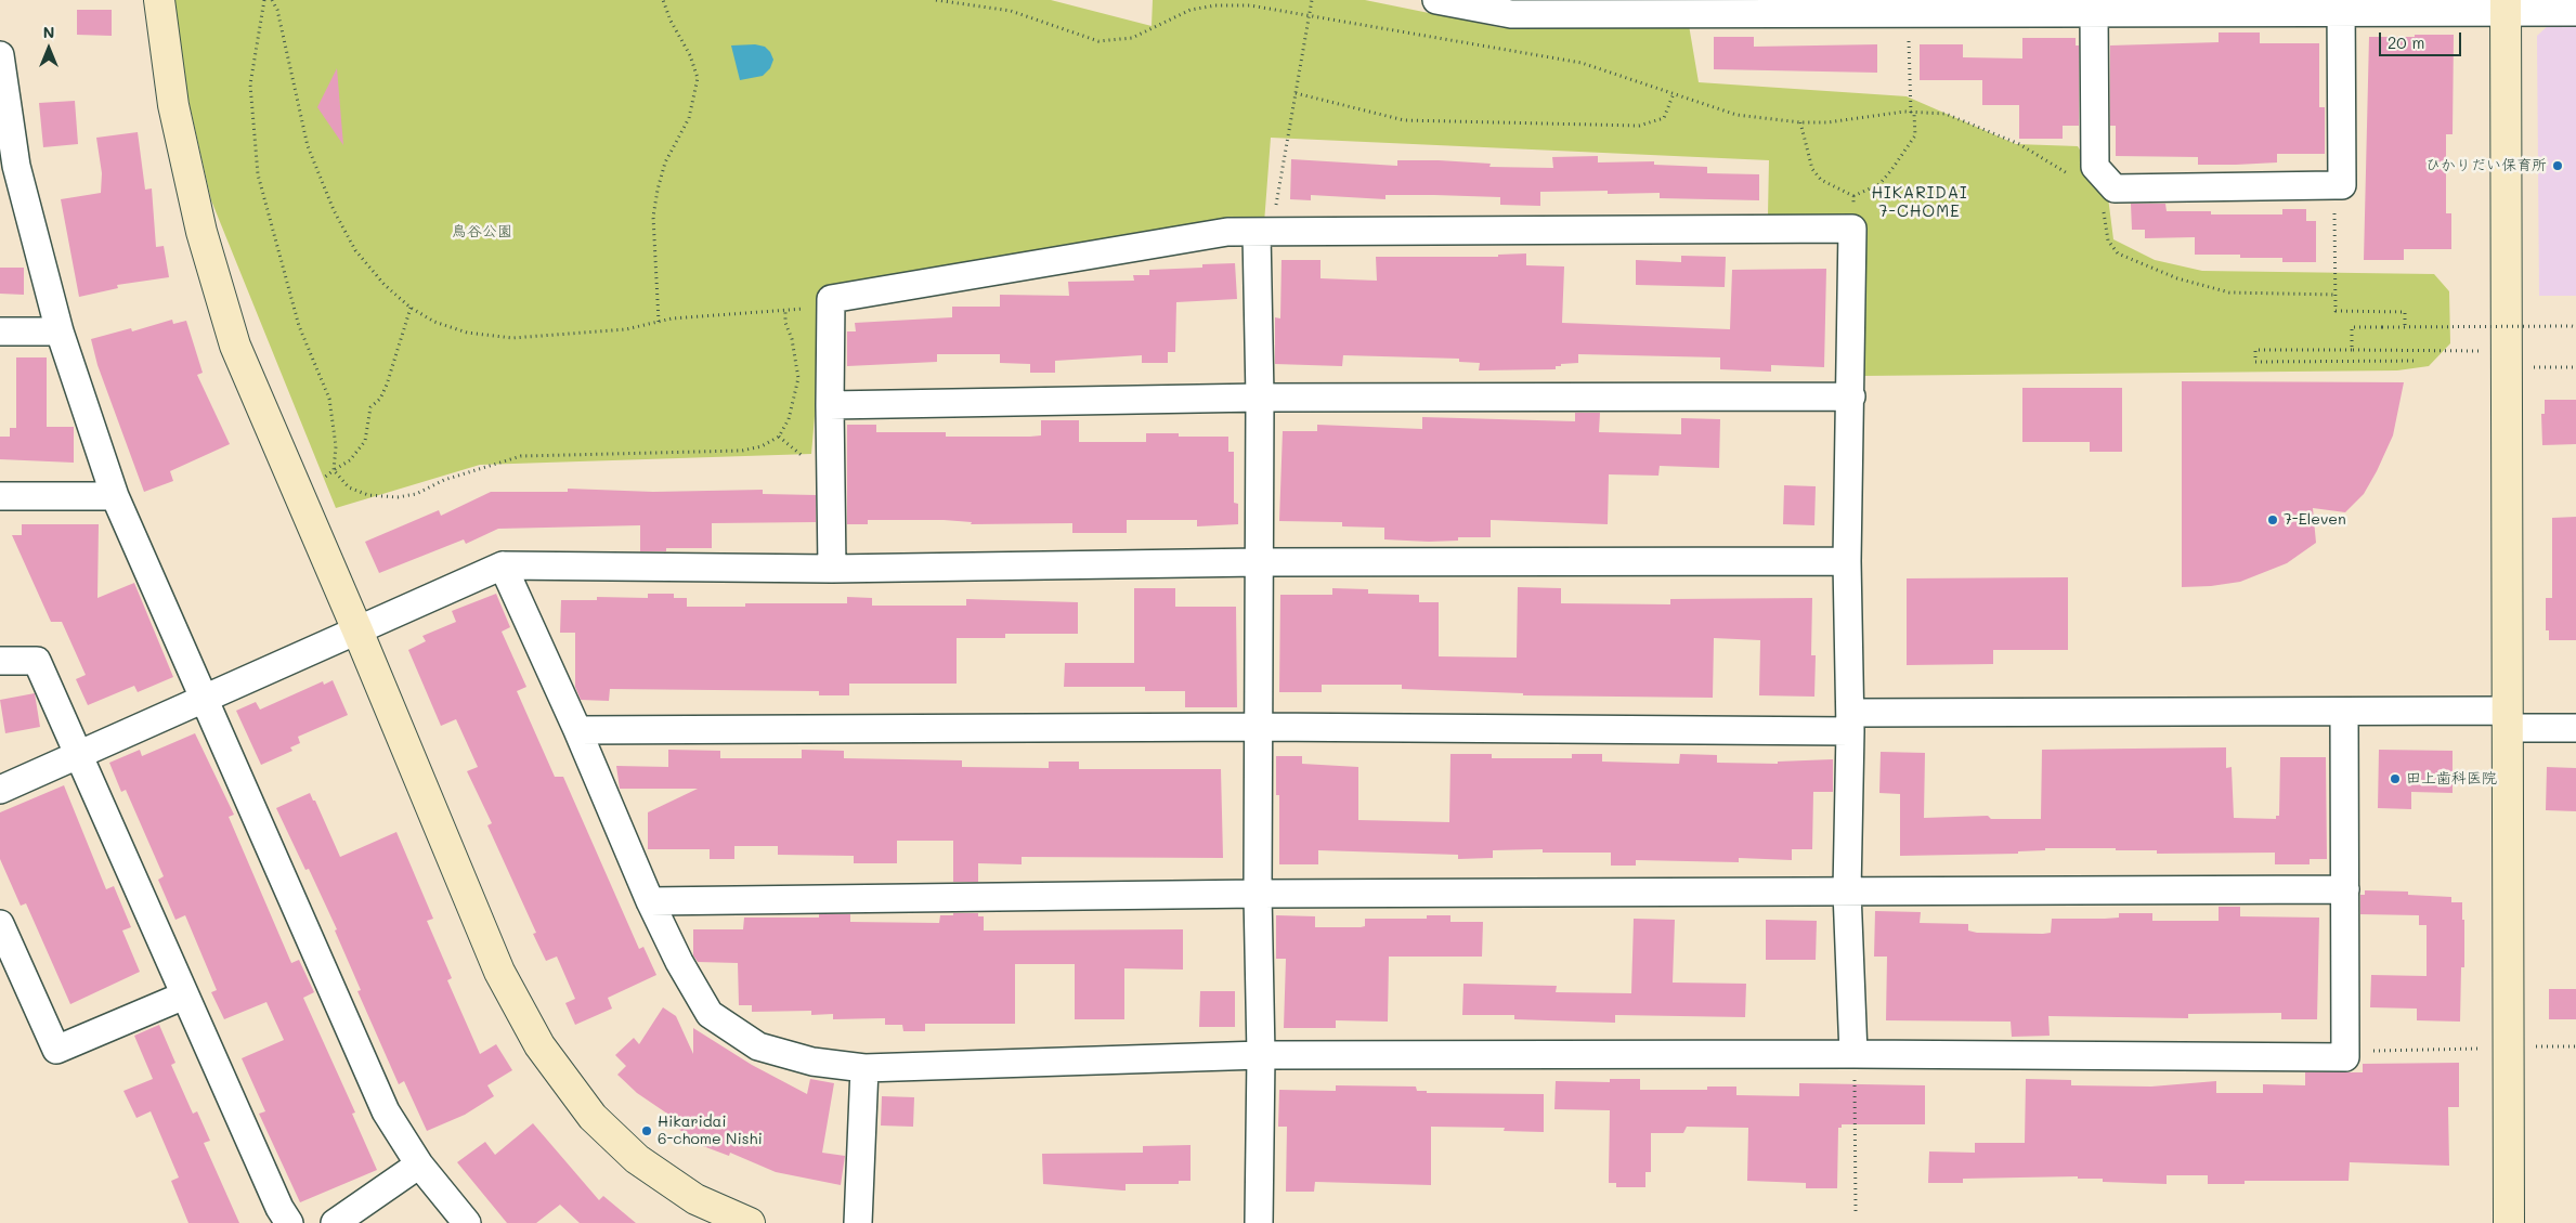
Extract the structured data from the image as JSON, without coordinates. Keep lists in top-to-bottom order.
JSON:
{
  "districts": ["HIKARIDAI 7-CHOME"],
  "parks": ["鳥谷公園"],
  "places": [
    "ひかりだい保育所",
    "7-Eleven",
    "田上歯科医院",
    "Hikaridai 6-chome Nishi"
  ],
  "scale_bar": "20 m",
  "north": "top"
}
